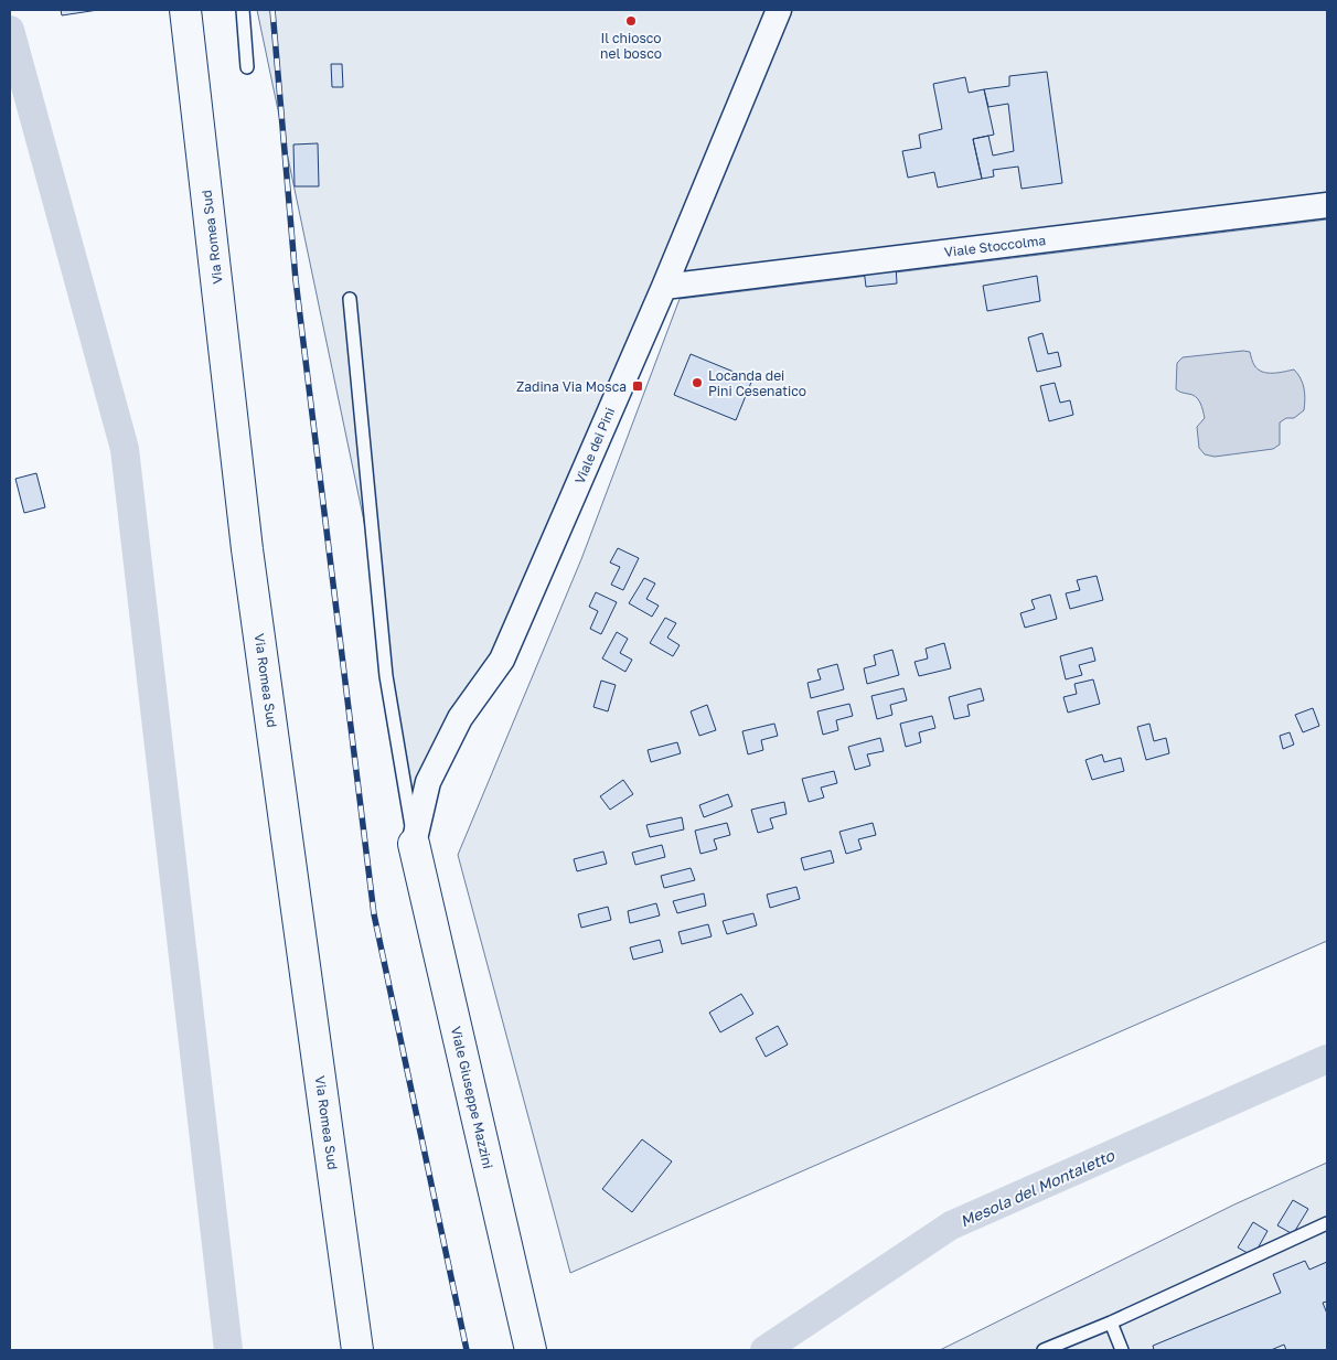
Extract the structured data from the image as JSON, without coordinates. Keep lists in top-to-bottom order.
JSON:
{
  "streets": {
    "main road": ["Via Romea Sud", "Viale Giuseppe Mazzini"],
    "street": ["Viale Stoccolma", "Viale dei Pini"]
  },
  "crossings": [
    ["Viale Stoccolma", "Viale dei Pini"],
    ["Viale dei Pini", "Viale Giuseppe Mazzini"]
  ],
  "water": ["Mesola del Montaletto"],
  "places": {
    "other": ["Il chiosco nel bosco", "Locanda dei Pini Cesenatico"],
    "transit": ["Zadina Via Mosca"]
  }
}
